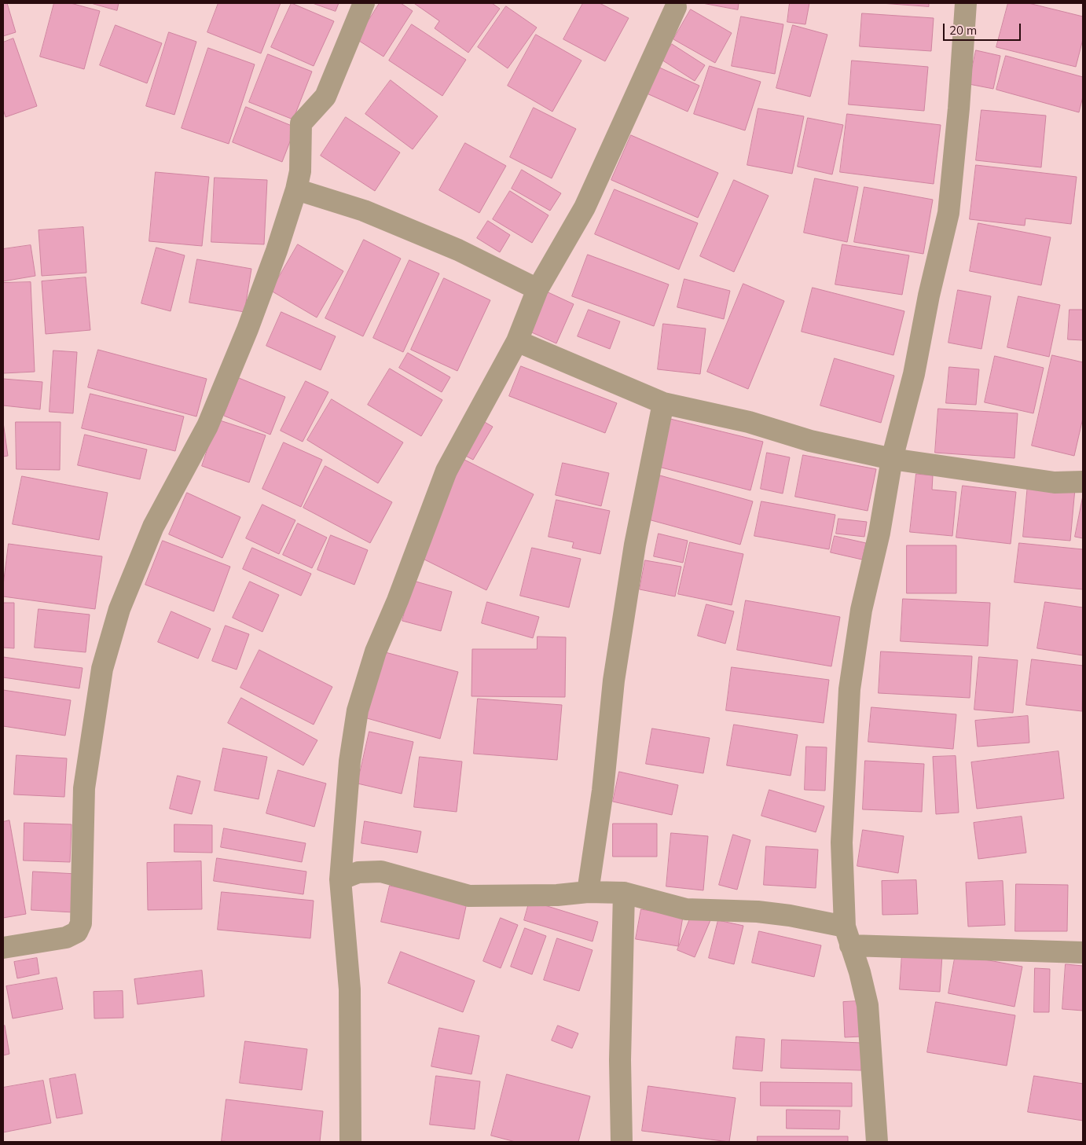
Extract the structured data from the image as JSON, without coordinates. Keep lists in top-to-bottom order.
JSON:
{
  "scale_bar": "20 m"
}
